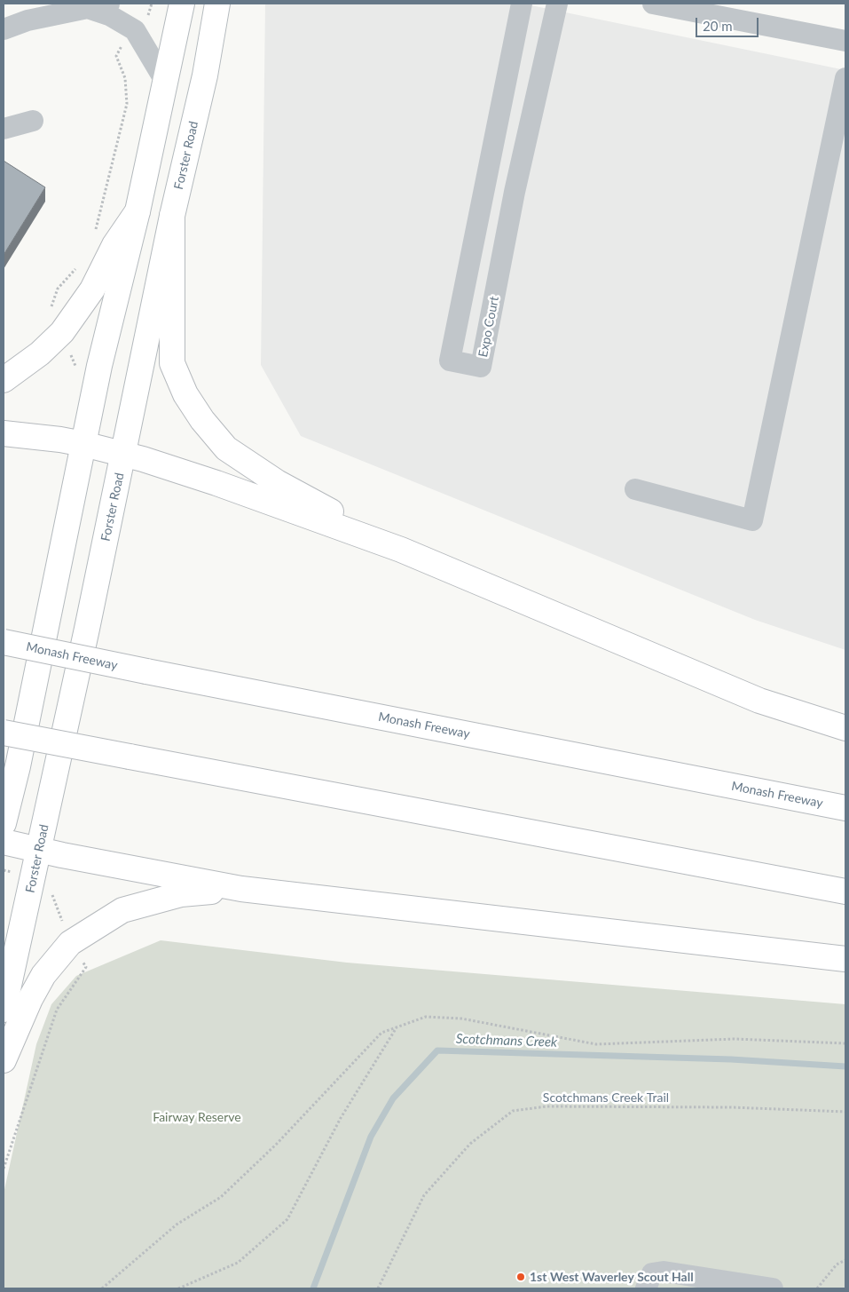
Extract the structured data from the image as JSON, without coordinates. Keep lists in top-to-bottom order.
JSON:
{
  "streets": {
    "main road": ["Forster Road", "Monash Freeway"],
    "street": ["Expo Court"],
    "path": ["Scotchmans Creek Trail"]
  },
  "water": ["Scotchmans Creek"],
  "parks": ["Fairway Reserve"],
  "places": ["1st West Waverley Scout Hall"],
  "scale_bar": "20 m"
}
